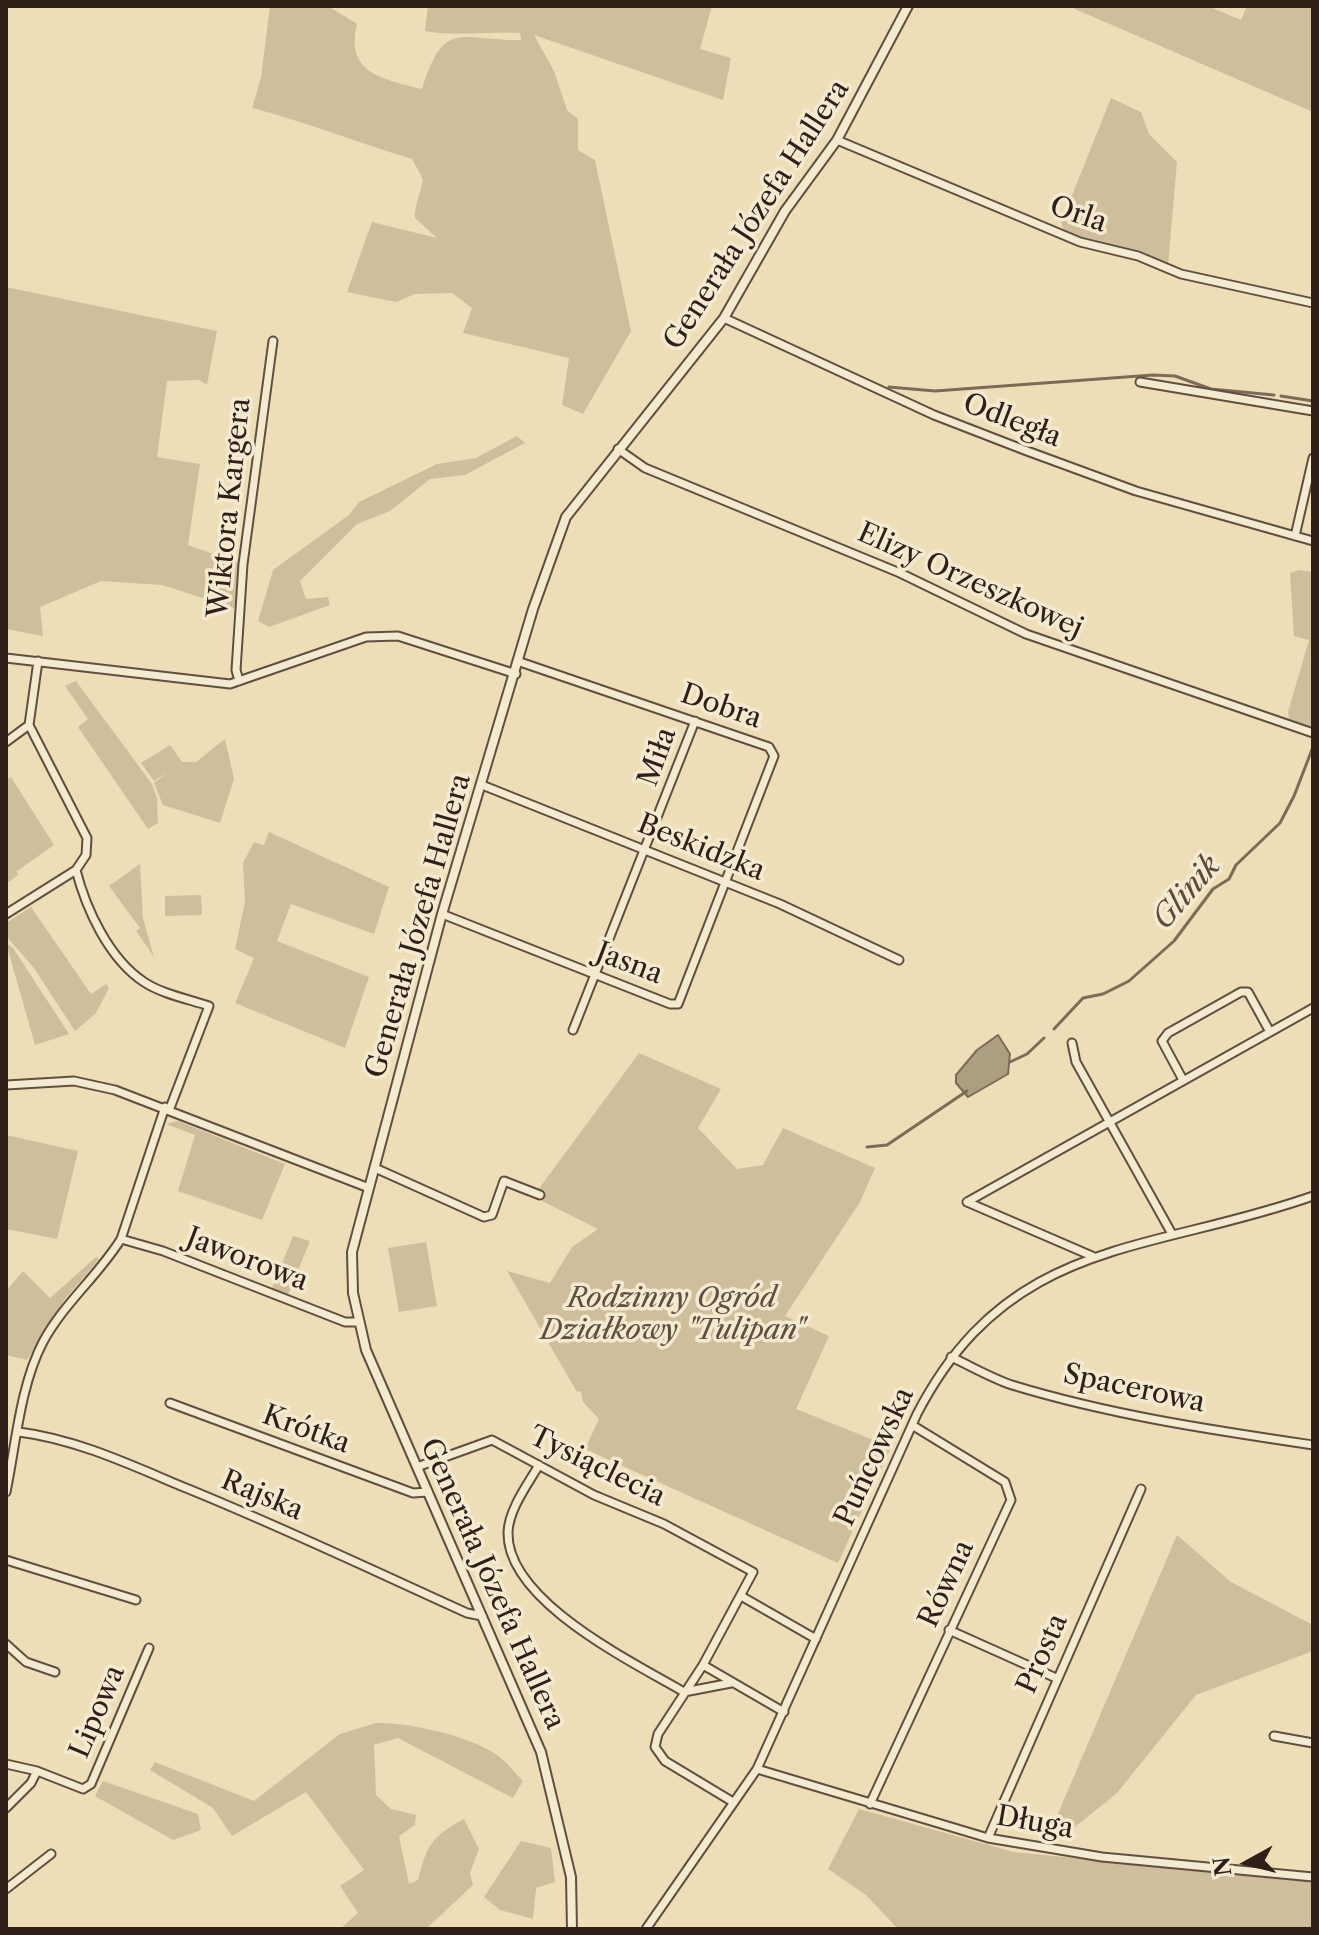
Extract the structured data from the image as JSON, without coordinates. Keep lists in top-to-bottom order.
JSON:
{
  "streets": {
    "street": [
      "Generała Józefa Hallera",
      "Orla",
      "Odległa",
      "Wiktora Kargera",
      "Elizy Orzeszkowej",
      "Dobra",
      "Miła",
      "Beskidzka",
      "Jasna",
      "Jaworowa",
      "Spacerowa",
      "Krótka",
      "Puńcowska",
      "Tysiąclecia",
      "Rajska",
      "Równa",
      "Prosta",
      "Lipowa",
      "Długa"
    ]
  },
  "crossings": [
    ["Generała Józefa Hallera", "Orla"],
    ["Generała Józefa Hallera", "Odległa"],
    ["Generała Józefa Hallera", "Elizy Orzeszkowej"],
    ["Generała Józefa Hallera", "Dobra"],
    ["Generała Józefa Hallera", "Beskidzka"],
    ["Generała Józefa Hallera", "Jasna"],
    ["Generała Józefa Hallera", "Jaworowa"],
    ["Generała Józefa Hallera", "Krótka"],
    ["Generała Józefa Hallera", "Tysiąclecia"],
    ["Generała Józefa Hallera", "Rajska"],
    ["Dobra", "Miła"],
    ["Dobra", "Beskidzka"],
    ["Dobra", "Jasna"],
    ["Miła", "Beskidzka"],
    ["Miła", "Jasna"],
    ["Beskidzka", "Jasna"],
    ["Spacerowa", "Puńcowska"],
    ["Puńcowska", "Równa"],
    ["Puńcowska", "Długa"],
    ["Równa", "Długa"],
    ["Prosta", "Długa"]
  ],
  "water": ["Glinik"],
  "parks": ["Rodzinny Ogród Działkowy \"Tulipan\""],
  "north": "left"
}
